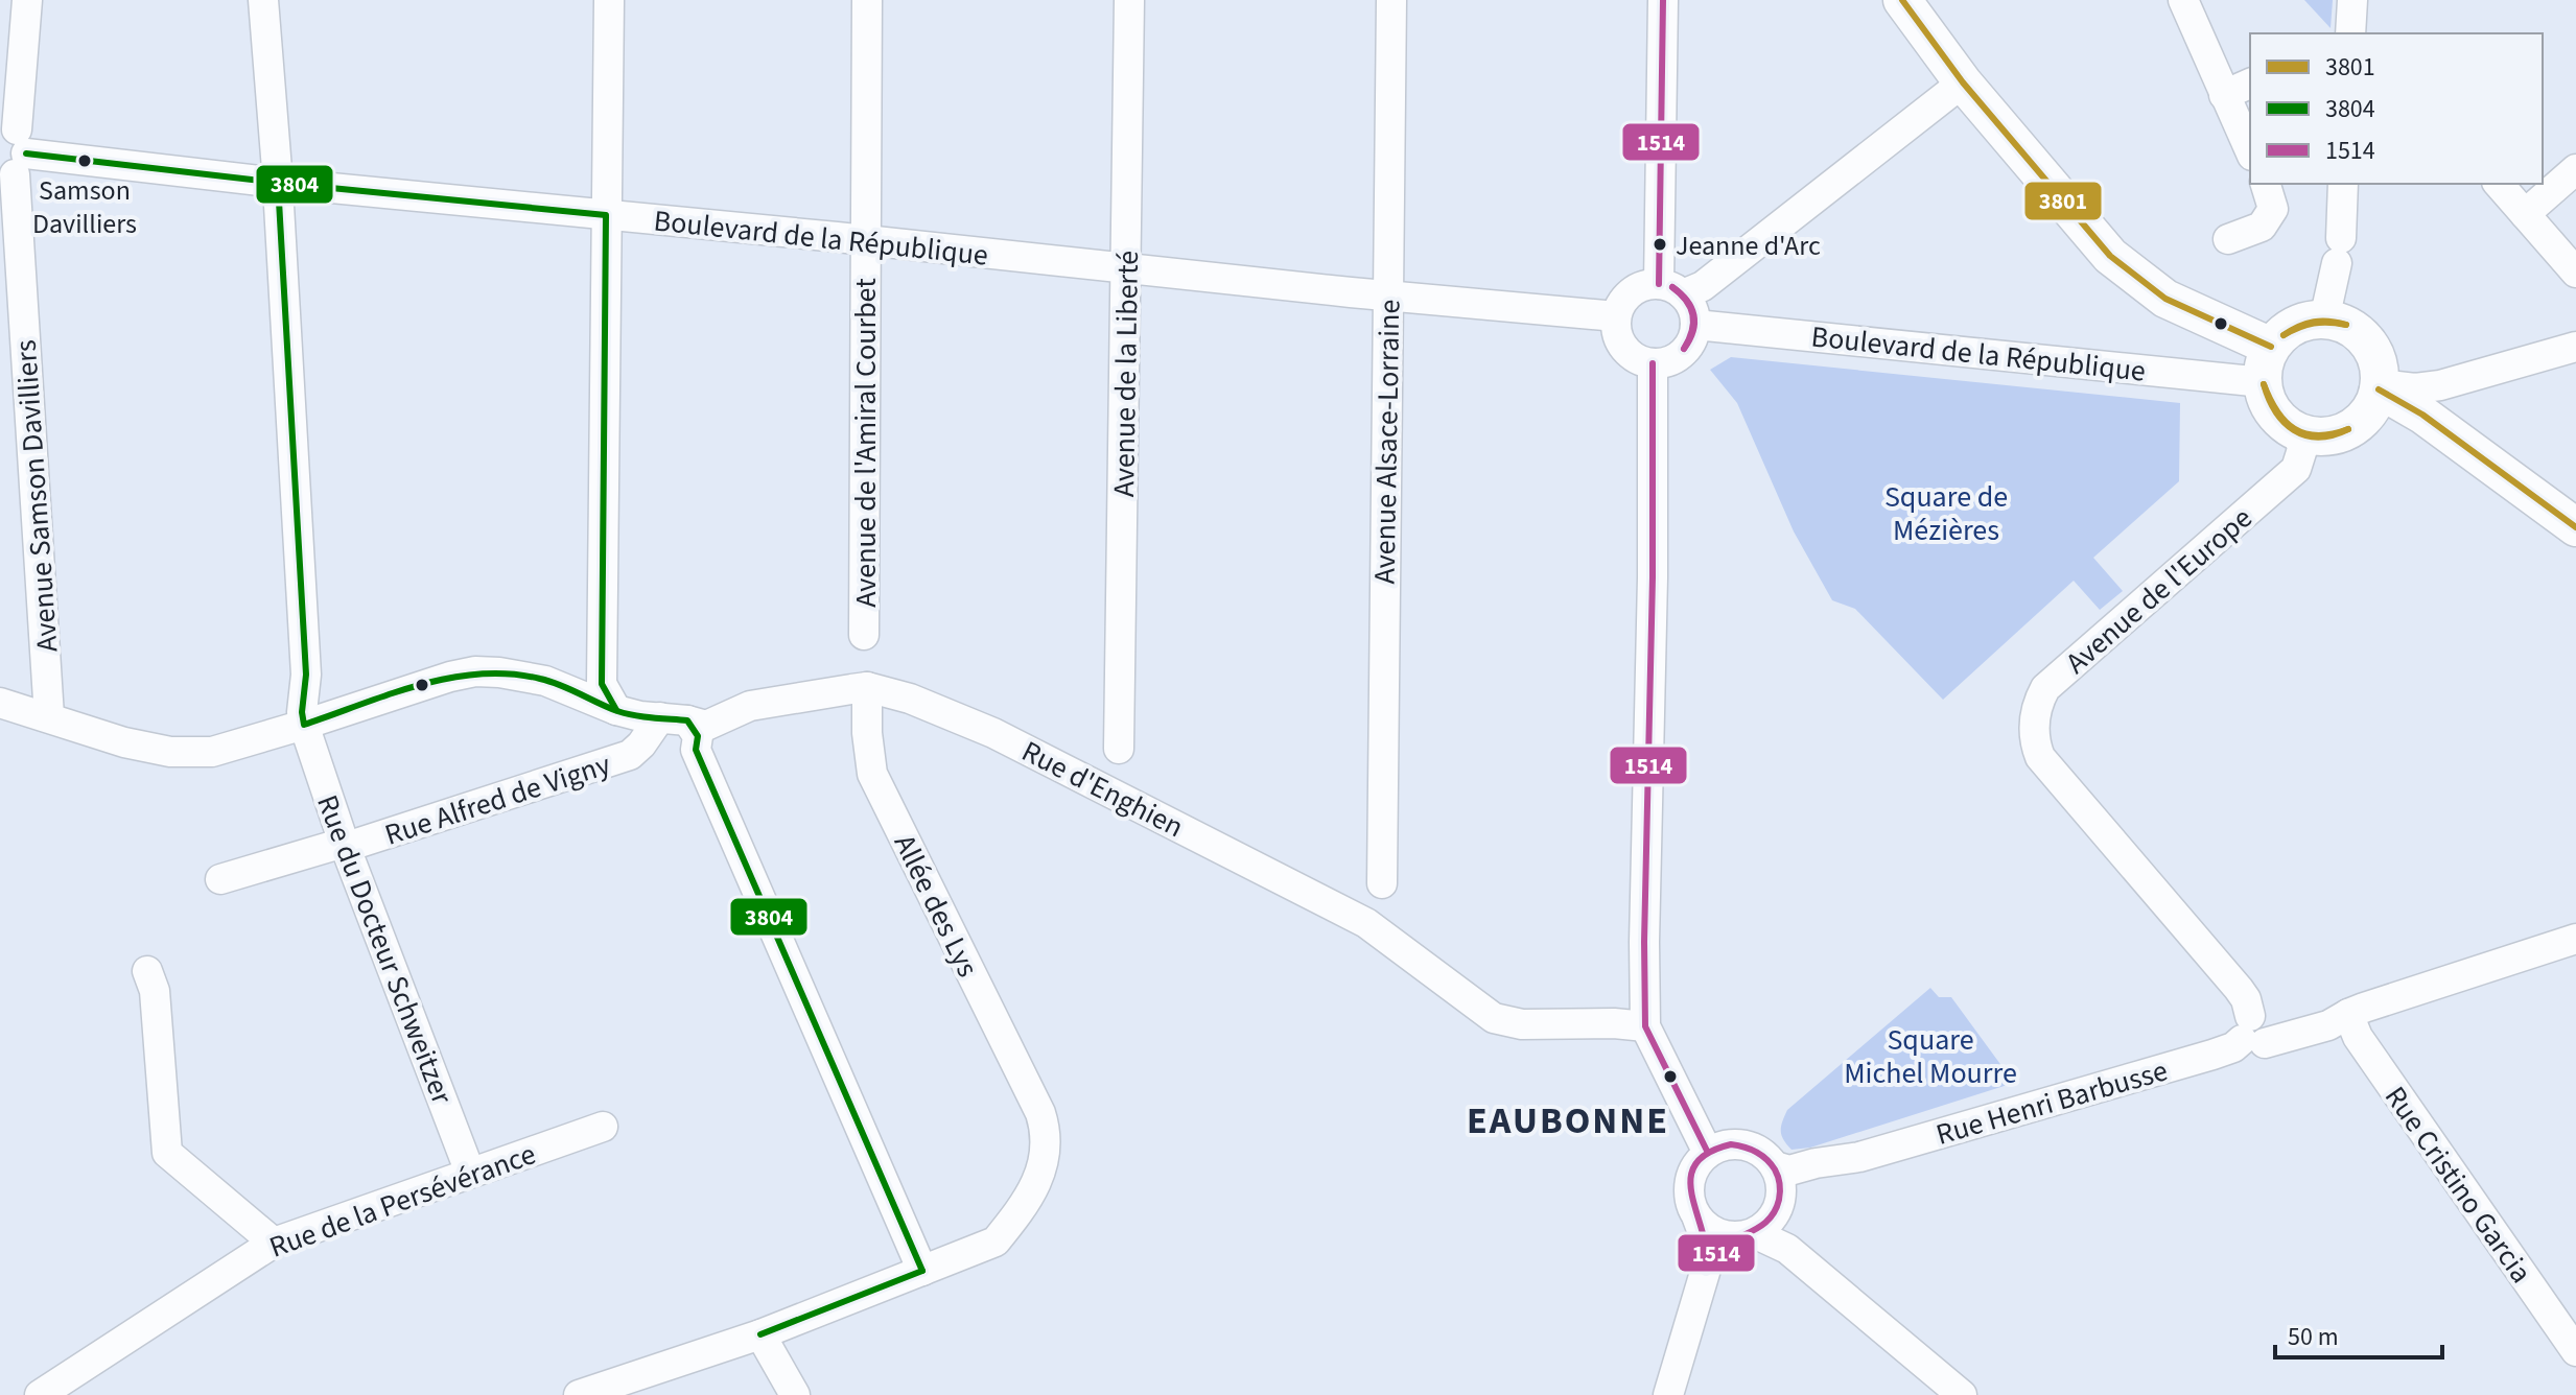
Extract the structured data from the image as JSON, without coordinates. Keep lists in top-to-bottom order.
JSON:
{
  "streets": {
    "street": [
      "Boulevard de la République",
      "Avenue de la Liberté",
      "Avenue Alsace-Lorraine",
      "Avenue de l'Amiral Courbet",
      "Avenue Samson Davilliers",
      "Avenue de l'Europe",
      "Rue d'Enghien",
      "Rue Alfred de Vigny",
      "Allée des Lys",
      "Rue du Docteur Schweitzer",
      "Rue Henri Barbusse",
      "Rue Cristino Garcia",
      "Rue de la Persévérance"
    ]
  },
  "crossings": [
    ["Boulevard de la République", "Avenue de la Liberté"],
    ["Boulevard de la République", "Avenue Alsace-Lorraine"],
    ["Boulevard de la République", "Avenue de l'Amiral Courbet"],
    ["Boulevard de la République", "Avenue Samson Davilliers"],
    ["Boulevard de la République", "Avenue de l'Europe"],
    ["Avenue Samson Davilliers", "Rue d'Enghien"],
    ["Avenue de l'Europe", "Rue Henri Barbusse"],
    ["Rue d'Enghien", "Rue Alfred de Vigny"],
    ["Rue d'Enghien", "Allée des Lys"],
    ["Rue d'Enghien", "Rue du Docteur Schweitzer"],
    ["Rue Alfred de Vigny", "Rue du Docteur Schweitzer"],
    ["Rue du Docteur Schweitzer", "Rue de la Persévérance"]
  ],
  "districts": ["EAUBONNE"],
  "parks": ["Square de Mézières", "Square Michel Mourre"],
  "places": ["Samson Davilliers", "Jeanne d'Arc"],
  "lines": ["transit line 3801", "transit line 1514", "transit line 3804"],
  "legend": ["3801", "3804", "1514"],
  "scale_bar": "50 m"
}
